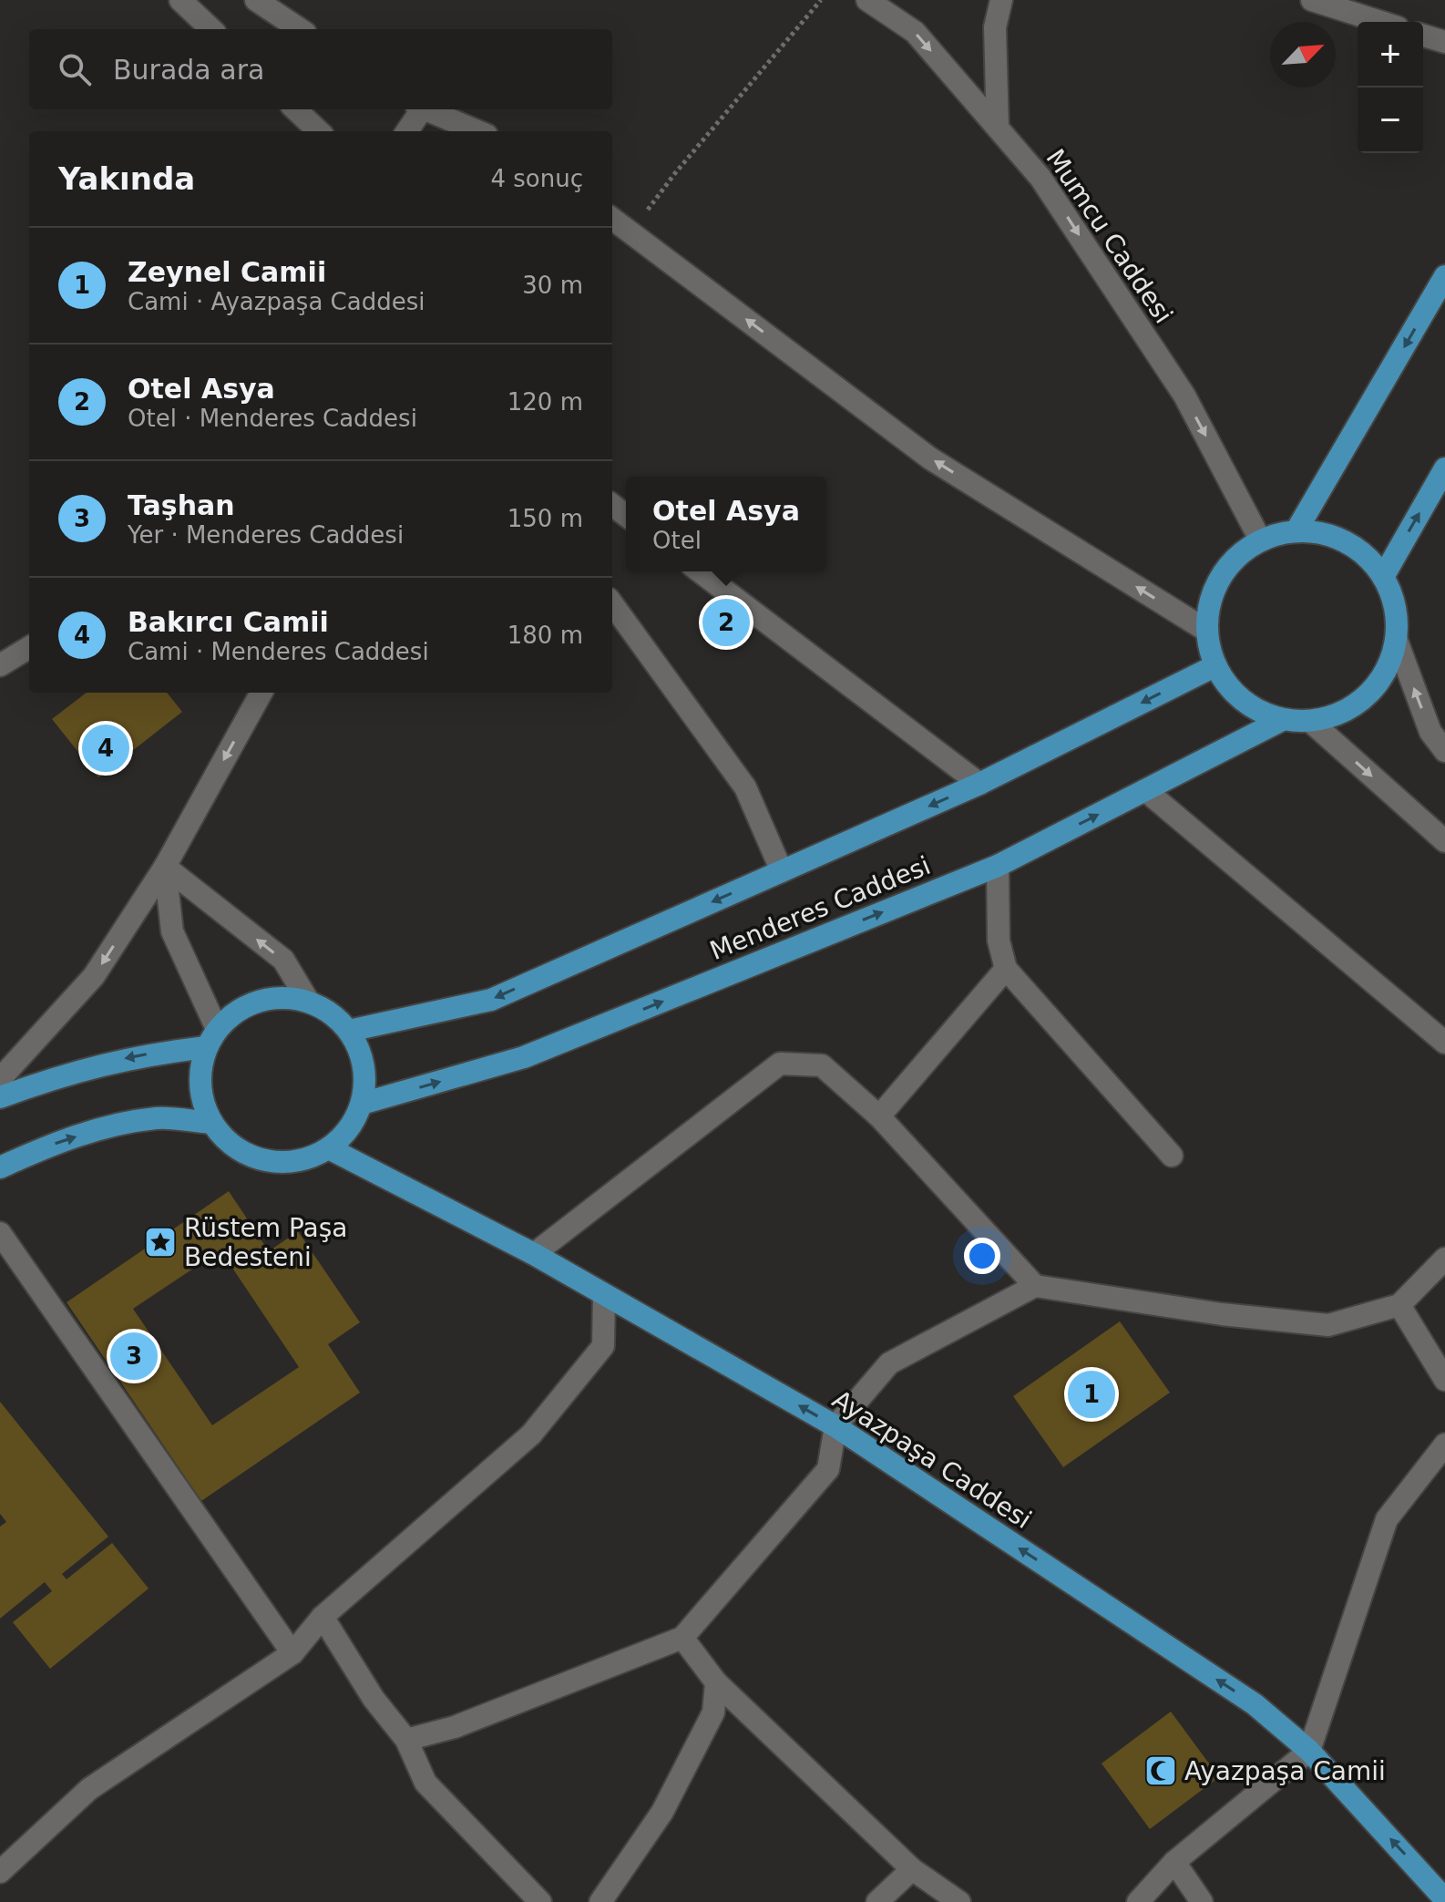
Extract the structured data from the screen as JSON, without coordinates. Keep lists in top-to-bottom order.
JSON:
{
  "streets": {
    "main road": ["Menderes Caddesi", "Ayazpaşa Caddesi"],
    "street": ["Mumcu Caddesi"]
  },
  "crossings": [
    ["Mumcu Caddesi", "Menderes Caddesi"],
    ["Menderes Caddesi", "Ayazpaşa Caddesi"]
  ],
  "one_way": ["Mumcu Caddesi", "Ayazpaşa Caddesi"],
  "places": {
    "place": ["Rüstem Paşa Bedesteni"],
    "mosque": ["Ayazpaşa Camii"]
  },
  "north": "top right",
  "page": {
    "map_buttons": ["+", "−"],
    "search": "Burada ara",
    "heading": ["Yakında", "4 sonuç"],
    "list": [
      {
        "mark": "1",
        "name": "Zeynel Camii",
        "note": "Cami · Ayazpaşa Caddesi",
        "value": "30 m"
      },
      {
        "mark": "2",
        "name": "Otel Asya",
        "note": "Otel · Menderes Caddesi",
        "value": "120 m"
      },
      {
        "mark": "3",
        "name": "Taşhan",
        "note": "Yer · Menderes Caddesi",
        "value": "150 m"
      },
      {
        "mark": "4",
        "name": "Bakırcı Camii",
        "note": "Cami · Menderes Caddesi",
        "value": "180 m"
      }
    ],
    "popup": ["Otel Asya", "Otel"],
    "pins": [
      "2",
      "4",
      "3",
      "1"
    ]
  }
}
